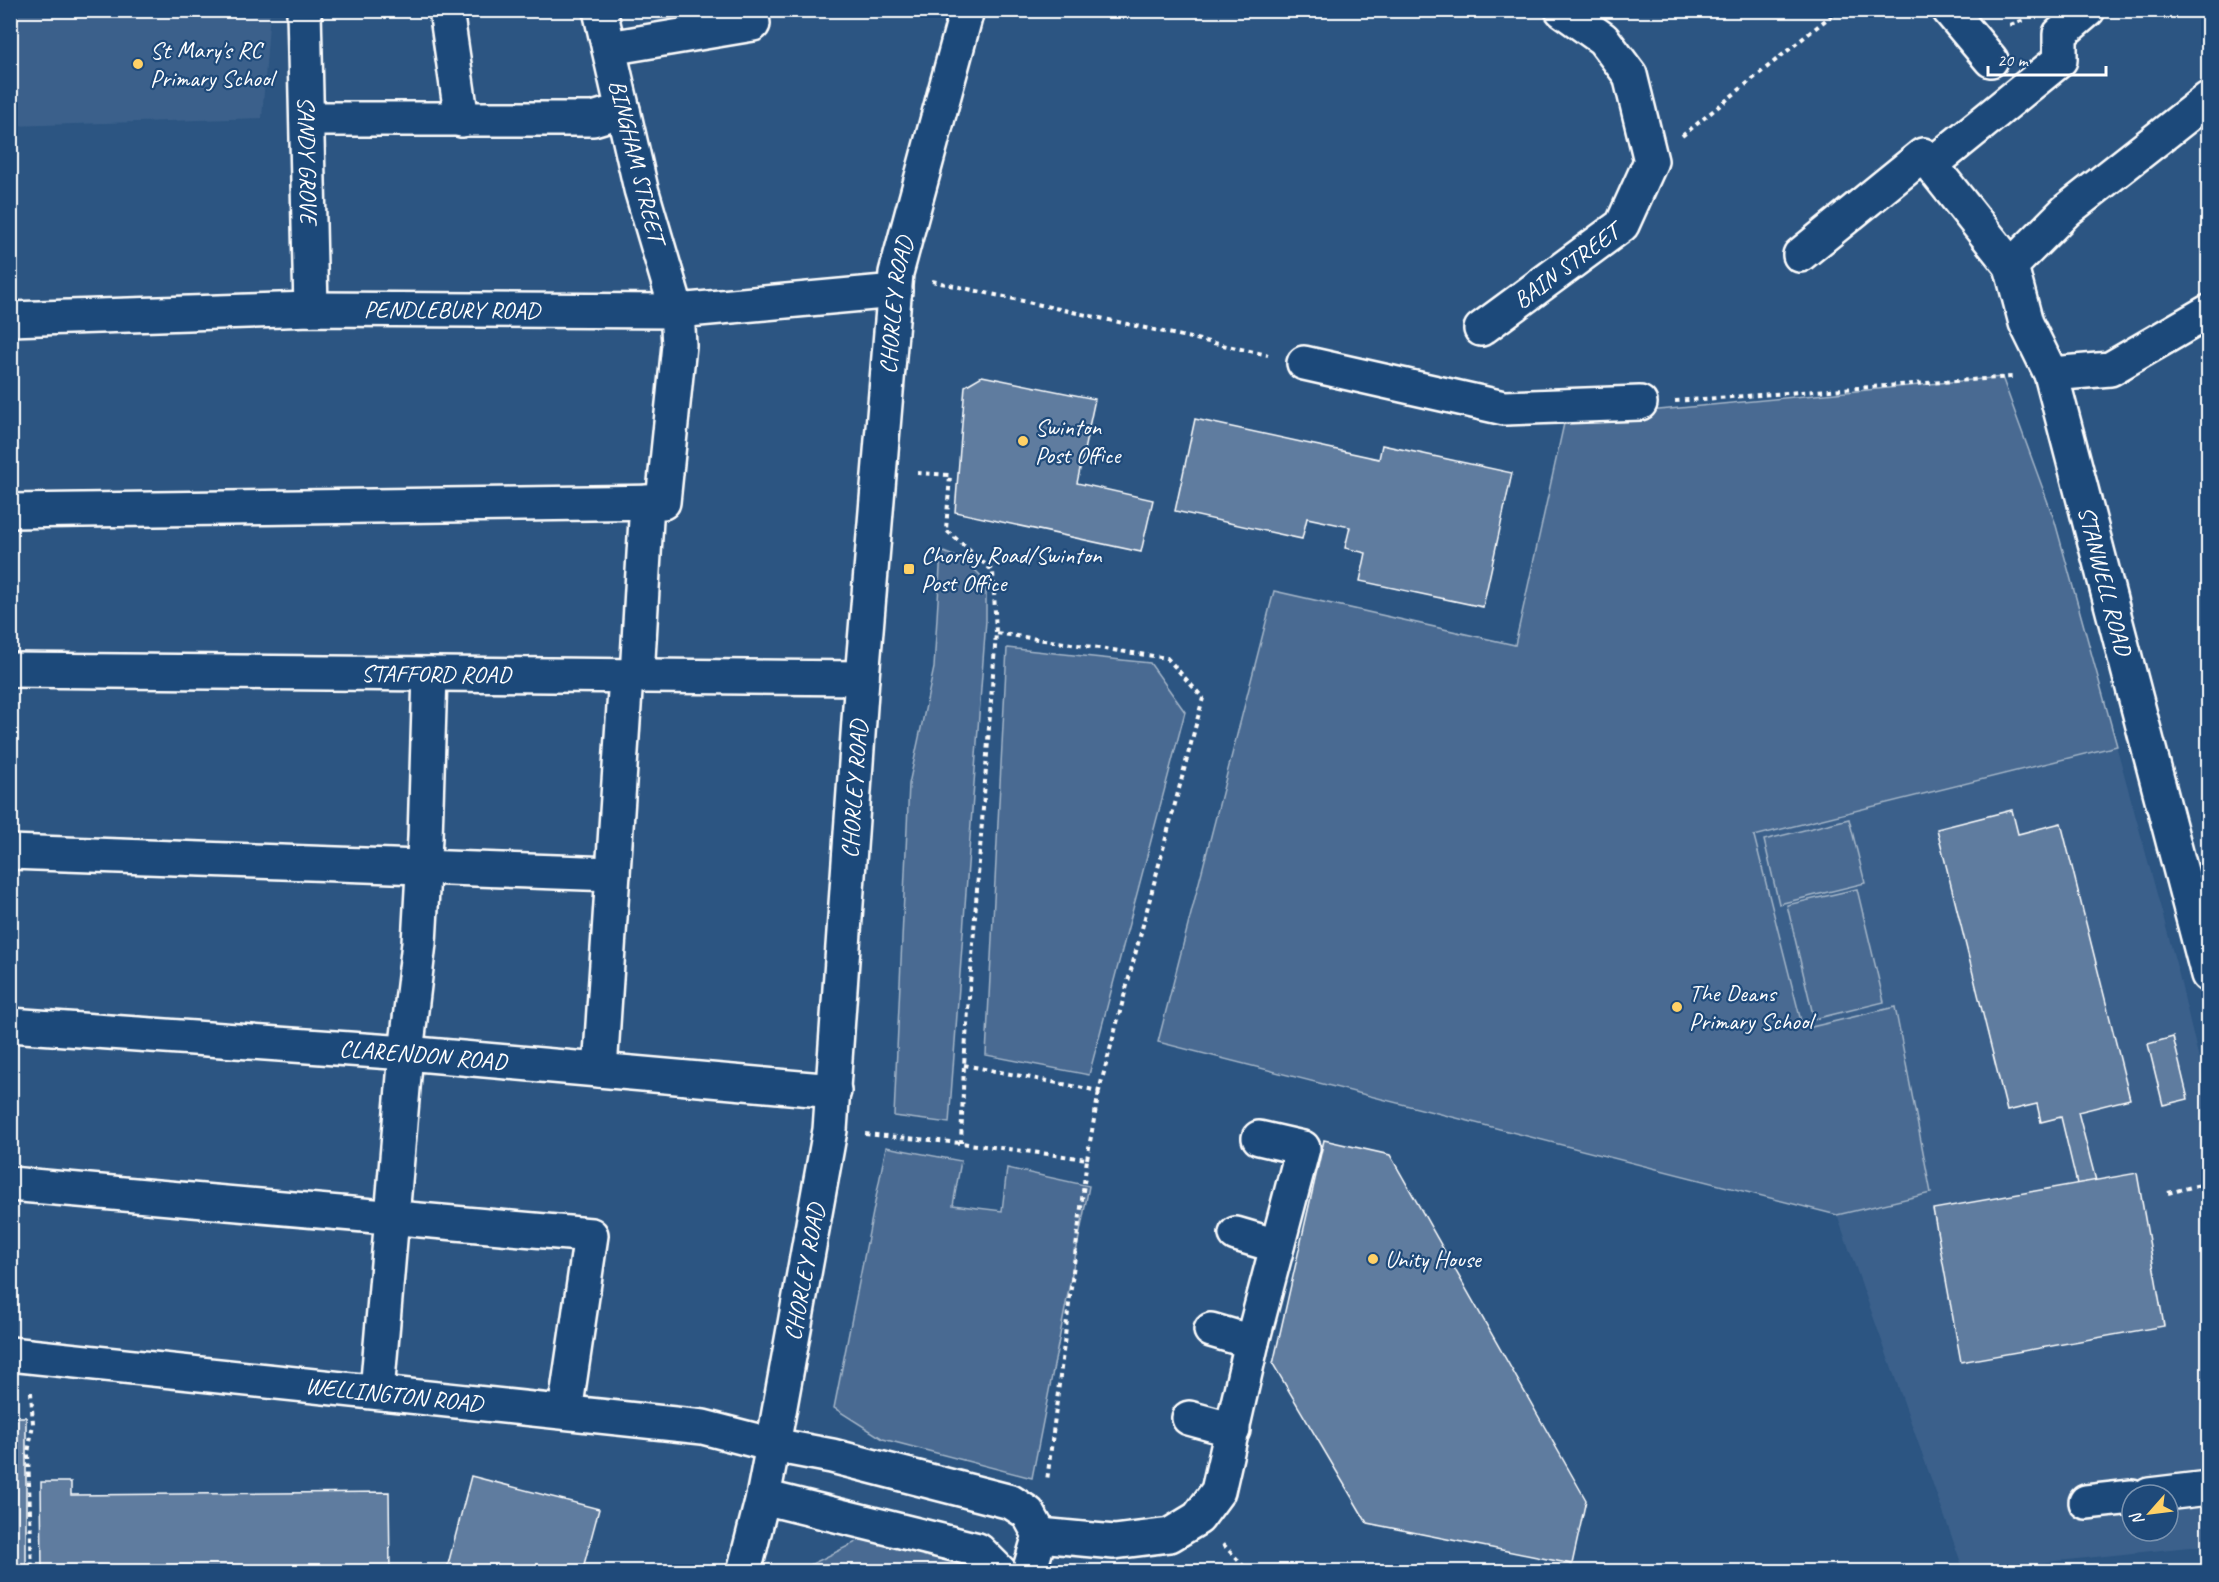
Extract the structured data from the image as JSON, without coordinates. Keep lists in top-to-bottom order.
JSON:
{
  "streets": {
    "street": [
      "SANDY GROVE",
      "BINGHAM STREET",
      "BAIN STREET",
      "CHORLEY ROAD",
      "PENDLEBURY ROAD",
      "STANWELL ROAD",
      "STAFFORD ROAD",
      "CLARENDON ROAD",
      "WELLINGTON ROAD"
    ]
  },
  "crossings": [
    ["SANDY GROVE", "PENDLEBURY ROAD"],
    ["BINGHAM STREET", "PENDLEBURY ROAD"],
    ["CHORLEY ROAD", "PENDLEBURY ROAD"],
    ["CHORLEY ROAD", "STAFFORD ROAD"],
    ["CHORLEY ROAD", "CLARENDON ROAD"],
    ["CHORLEY ROAD", "WELLINGTON ROAD"]
  ],
  "places": {
    "other": [
      "St Mary's RC Primary School",
      "Swinton Post Office",
      "The Deans Primary School",
      "Unity House"
    ],
    "transit": ["Chorley Road/Swinton Post Office"]
  },
  "scale_bar": "20 m",
  "north": "bottom left"
}
